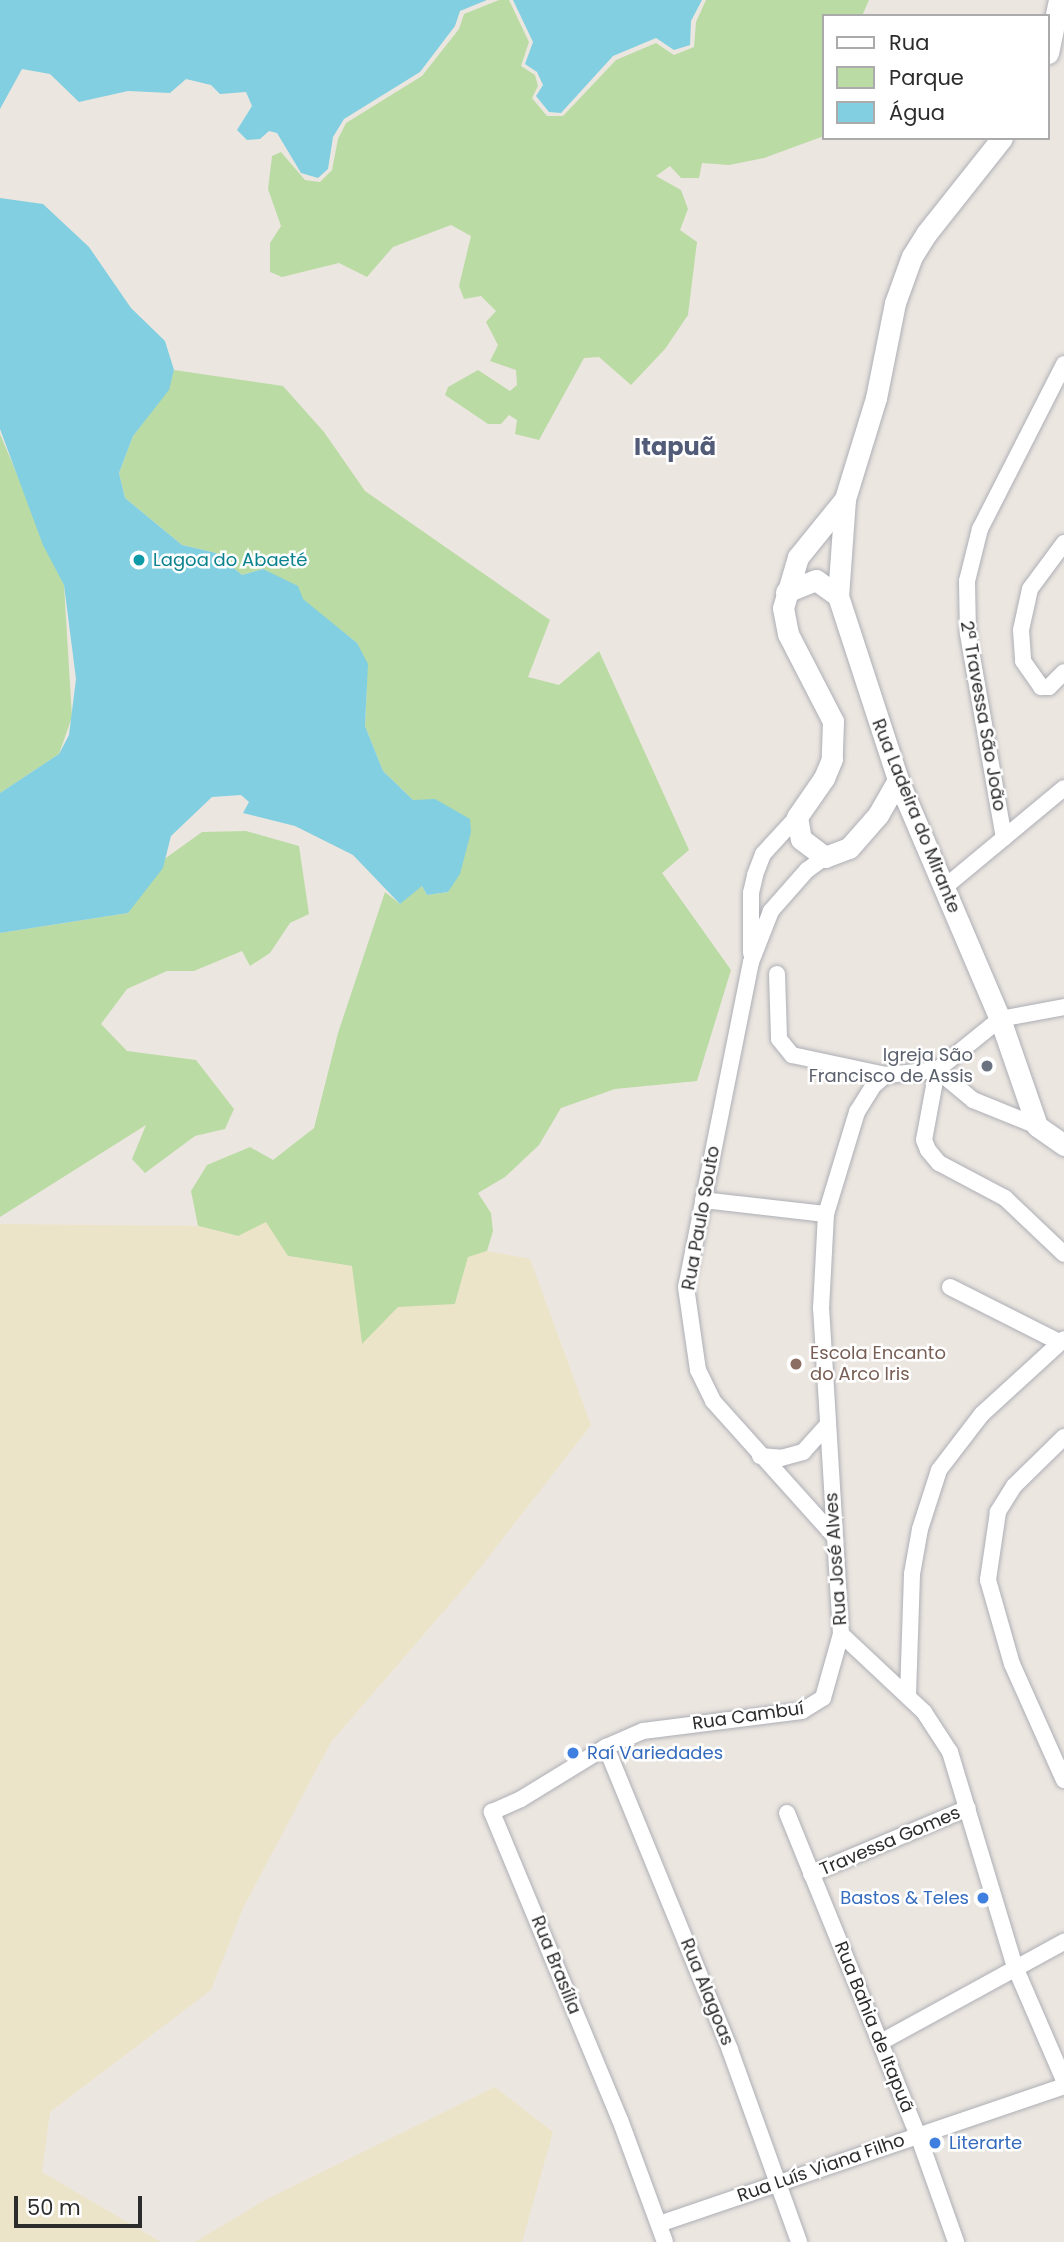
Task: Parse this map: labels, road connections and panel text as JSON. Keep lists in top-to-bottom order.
{
  "streets": {
    "street": [
      "2ª Travessa São João",
      "Rua Ladeira do Mirante",
      "Rua Paulo Souto",
      "Rua José Alves",
      "Rua Cambuí",
      "Travessa Gomes",
      "Rua Brasília",
      "Rua Alagoas",
      "Rua Bahia de Itapuã",
      "Rua Luís Viana Filho"
    ]
  },
  "crossings": [
    ["Rua Ladeira do Mirante", "Rua Paulo Souto"],
    ["Rua Paulo Souto", "Rua José Alves"],
    ["Rua José Alves", "Rua Cambuí"],
    ["Rua José Alves", "Travessa Gomes"],
    ["Rua Cambuí", "Rua Brasília"],
    ["Rua Cambuí", "Rua Alagoas"],
    ["Travessa Gomes", "Rua Bahia de Itapuã"],
    ["Rua Brasília", "Rua Alagoas"],
    ["Rua Brasília", "Rua Luís Viana Filho"],
    ["Rua Alagoas", "Rua Luís Viana Filho"],
    ["Rua Bahia de Itapuã", "Rua Luís Viana Filho"]
  ],
  "districts": ["Itapuã"],
  "places": [
    "Lagoa do Abaeté",
    "Igreja São Francisco de Assis",
    "Escola Encanto do Arco Iris",
    "Raí Variedades",
    "Bastos & Teles",
    "Literarte"
  ],
  "legend": ["Rua", "Parque", "Água"],
  "scale_bar": "50 m"
}
